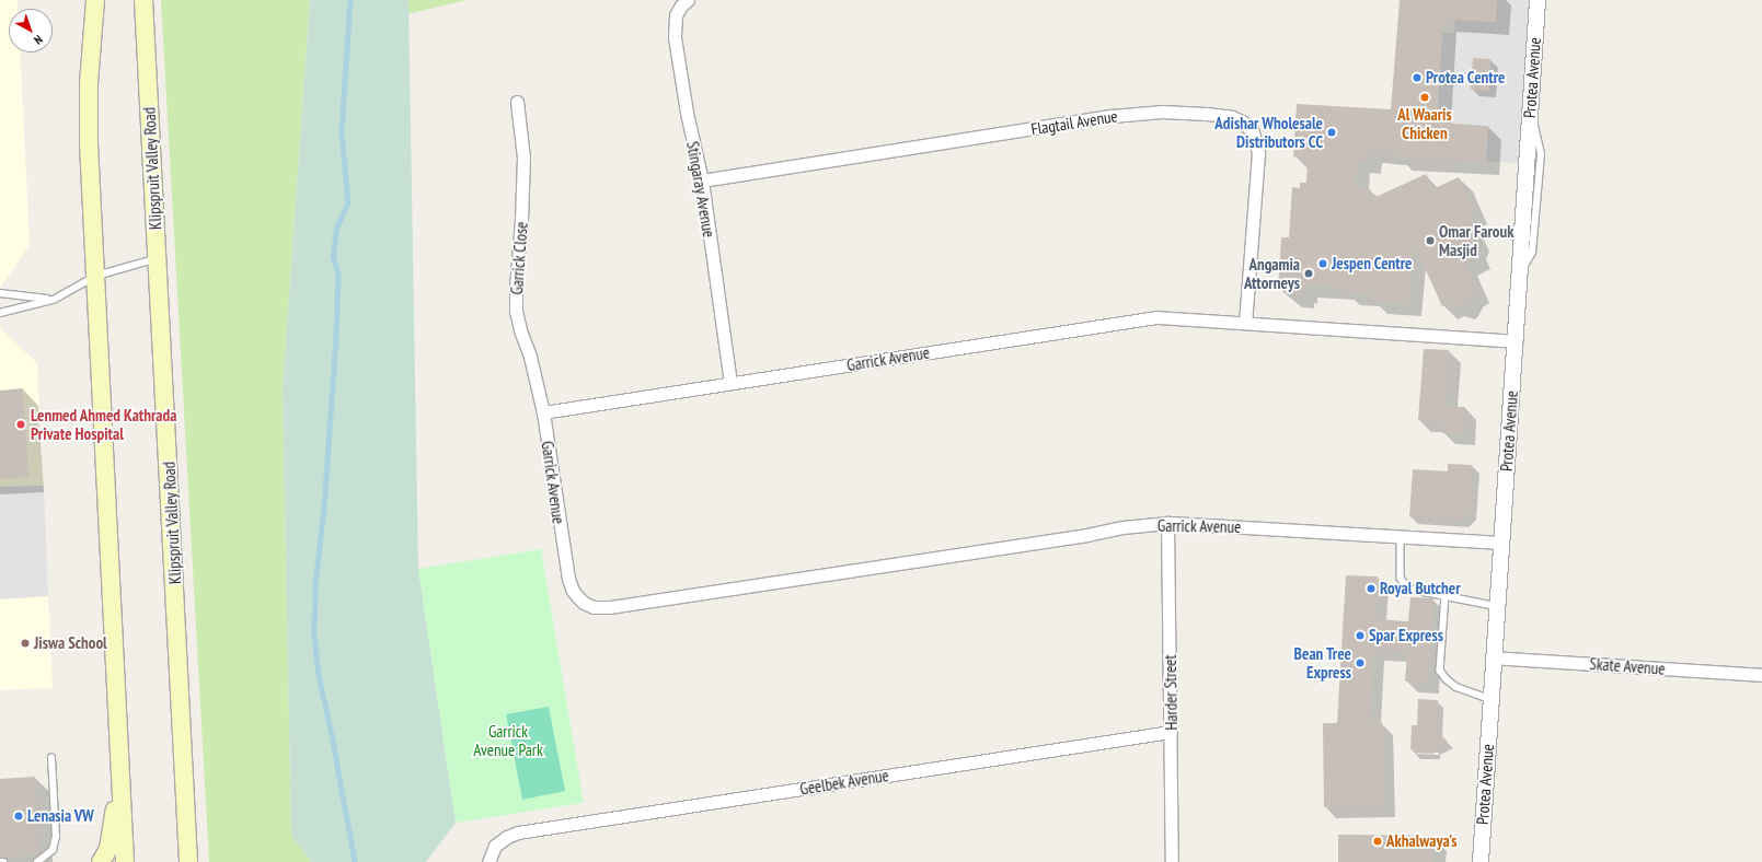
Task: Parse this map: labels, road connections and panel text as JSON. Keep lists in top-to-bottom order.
{
  "streets": {
    "main road": ["Klipspruit Valley Road"],
    "street": [
      "Protea Avenue",
      "Flagtail Avenue",
      "Stingaray Avenue",
      "Garrick Close",
      "Garrick Avenue",
      "Skate Avenue",
      "Harder Street",
      "Geelbek Avenue"
    ]
  },
  "crossings": [
    ["Protea Avenue", "Garrick Avenue"],
    ["Protea Avenue", "Skate Avenue"],
    ["Flagtail Avenue", "Stingaray Avenue"],
    ["Flagtail Avenue", "Garrick Avenue"],
    ["Stingaray Avenue", "Garrick Avenue"],
    ["Garrick Close", "Garrick Avenue"],
    ["Garrick Avenue", "Harder Street"],
    ["Harder Street", "Geelbek Avenue"]
  ],
  "parks": ["Garrick Avenue Park"],
  "places": [
    "Protea Centre",
    "Al Waaris Chicken",
    "Adishar Wholesale Distributors CC",
    "Omar Farouk Masjid",
    "Jespen Centre",
    "Angamia Attorneys",
    "Lenmed Ahmed Kathrada Private Hospital",
    "Royal Butcher",
    "Spar Express",
    "Jiswa School",
    "Bean Tree Express",
    "Lenasia VW",
    "Akhalwaya's"
  ],
  "north": "bottom right"
}
